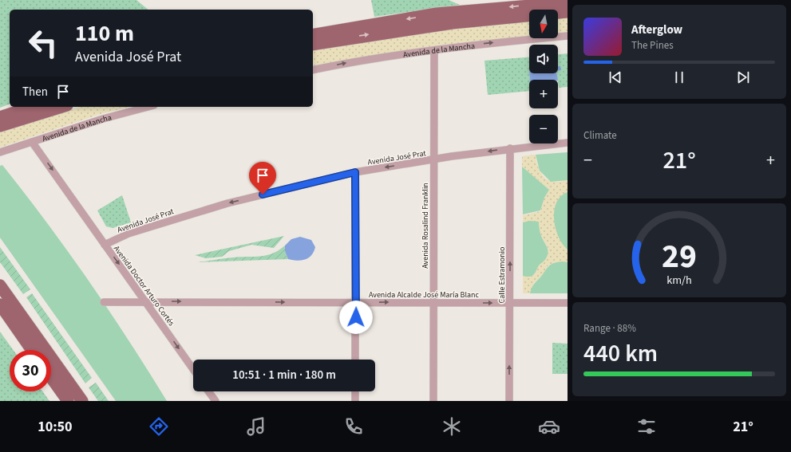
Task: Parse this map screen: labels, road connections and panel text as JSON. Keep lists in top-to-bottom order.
{
  "streets": {
    "street": [
      "Avenida de la Mancha",
      "Avenida José Prat",
      "Avenida Rosalind Franklin",
      "Calle Estramonio",
      "Avenida Doctor Arturo Cortés",
      "Avenida Alcalde José María Blanc"
    ]
  },
  "crossings": [
    ["Avenida de la Mancha", "Avenida Rosalind Franklin"],
    ["Avenida de la Mancha", "Avenida Doctor Arturo Cortés"],
    ["Avenida José Prat", "Avenida Rosalind Franklin"],
    ["Avenida José Prat", "Calle Estramonio"],
    ["Avenida José Prat", "Avenida Doctor Arturo Cortés"],
    ["Avenida Rosalind Franklin", "Avenida Alcalde José María Blanc"],
    ["Calle Estramonio", "Avenida Alcalde José María Blanc"],
    ["Avenida Doctor Arturo Cortés", "Avenida Alcalde José María Blanc"]
  ],
  "one_way": [
    "Avenida de la Mancha",
    "Avenida José Prat",
    "Calle Estramonio",
    "Avenida Doctor Arturo Cortés",
    "Avenida Alcalde José María Blanc"
  ],
  "north": "bottom",
  "page": {
    "map_buttons": ["+", "−"],
    "turn": ["110 m", "Avenida José Prat"],
    "song": ["Afterglow", "The Pines"],
    "then": "Then",
    "tile": [
      "Climate",
      ["Range · 88%", "440 km"]
    ],
    "heat": ["−", "21°", "+"],
    "limit": "30",
    "trip": "10:51 · 1 min · 180 m",
    "tabs": ["10:50", "21°"],
    "gauge": ["29", "km/h"]
  }
}
